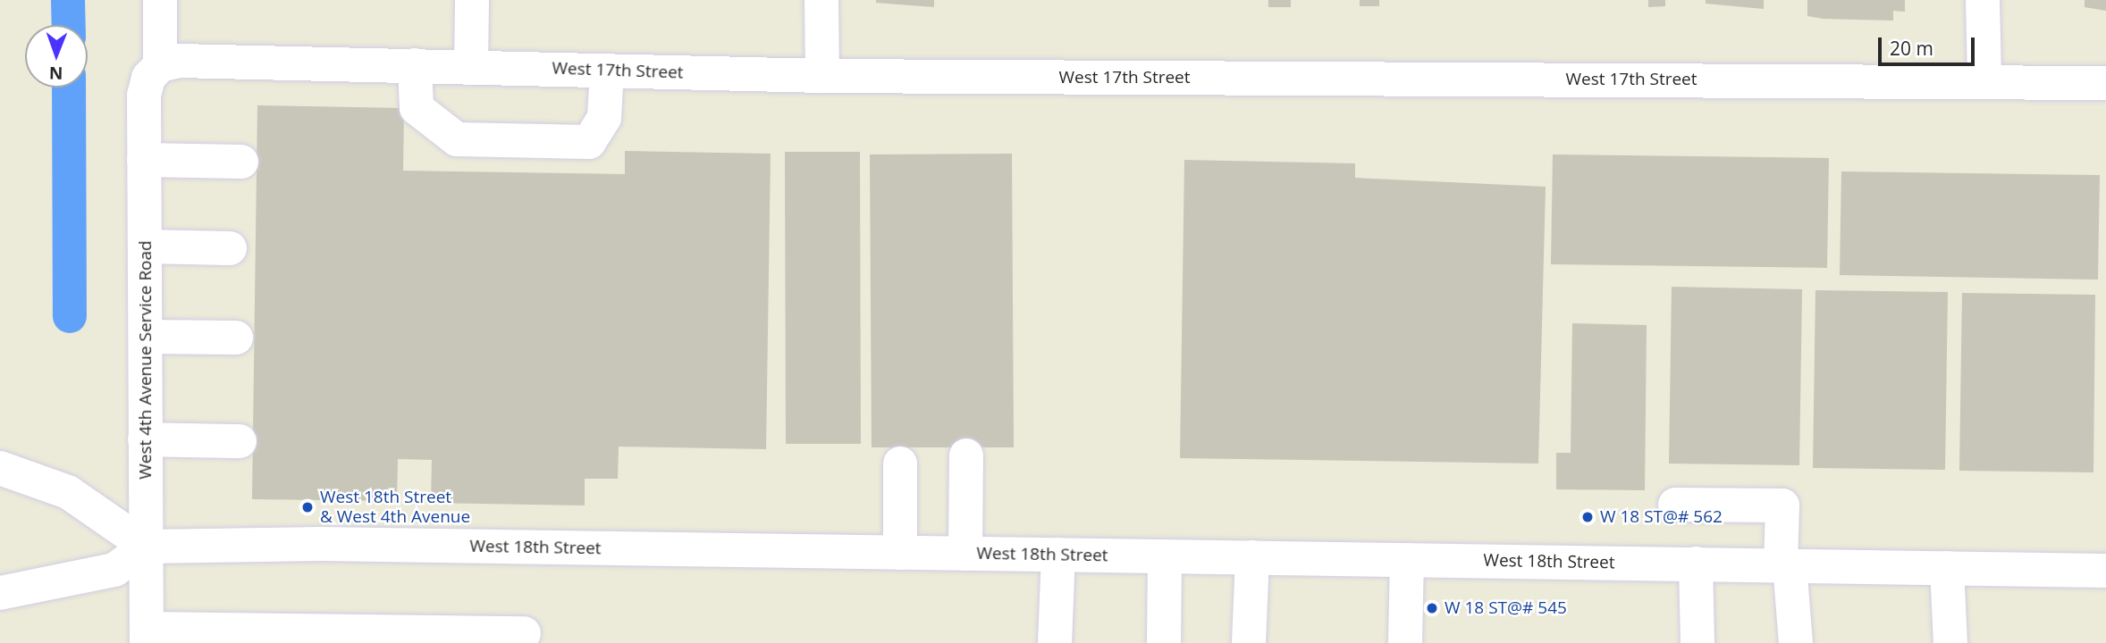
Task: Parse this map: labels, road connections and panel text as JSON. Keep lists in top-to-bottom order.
{
  "streets": {
    "street": ["West 17th Street", "West 4th Avenue Service Road", "West 18th Street"]
  },
  "crossings": [
    ["West 17th Street", "West 4th Avenue Service Road"],
    ["West 4th Avenue Service Road", "West 18th Street"]
  ],
  "places": ["West 18th Street & West 4th Avenue", "W 18 ST@# 562", "W 18 ST@# 545"],
  "scale_bar": "20 m",
  "north": "bottom"
}
